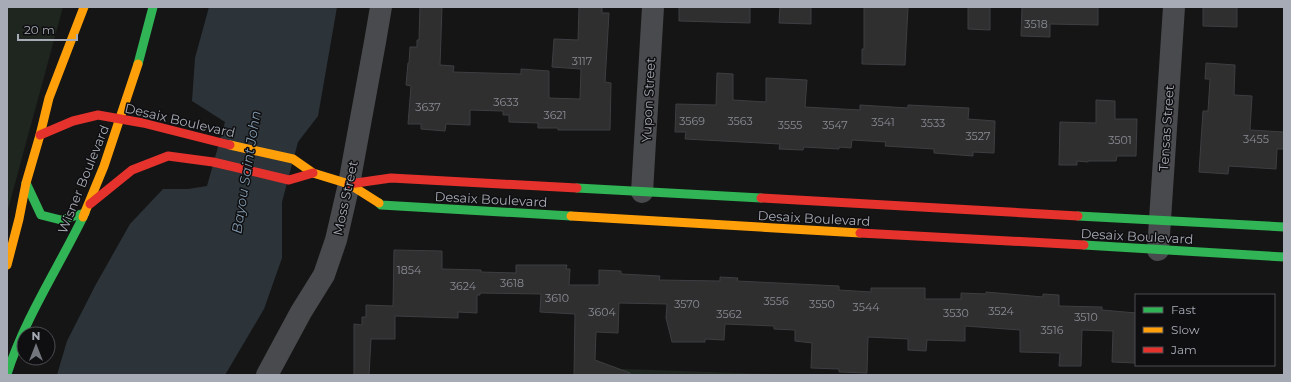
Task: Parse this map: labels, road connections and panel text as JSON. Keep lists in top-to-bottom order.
{
  "streets": {
    "street": [
      "Yupon Street",
      "Desaix Boulevard",
      "Tensas Street",
      "Wisner Boulevard",
      "Moss Street"
    ]
  },
  "crossings": [
    ["Yupon Street", "Desaix Boulevard"],
    ["Desaix Boulevard", "Tensas Street"],
    ["Desaix Boulevard", "Wisner Boulevard"],
    ["Desaix Boulevard", "Moss Street"]
  ],
  "water": ["Bayou Saint John"],
  "house_numbers": [
    "3518",
    "3117",
    "3633",
    "3637",
    "3621",
    "3569",
    "3563",
    "3541",
    "3533",
    "3555",
    "3547",
    "3527",
    "3455",
    "3501",
    "1854",
    "3618",
    "3624",
    "3610",
    "3556",
    "3570",
    "3550",
    "3544",
    "3524",
    "3604",
    "3530",
    "3562",
    "3510",
    "3516"
  ],
  "legend": ["Fast", "Slow", "Jam"],
  "scale_bar": "20 m",
  "north": "top"
}
